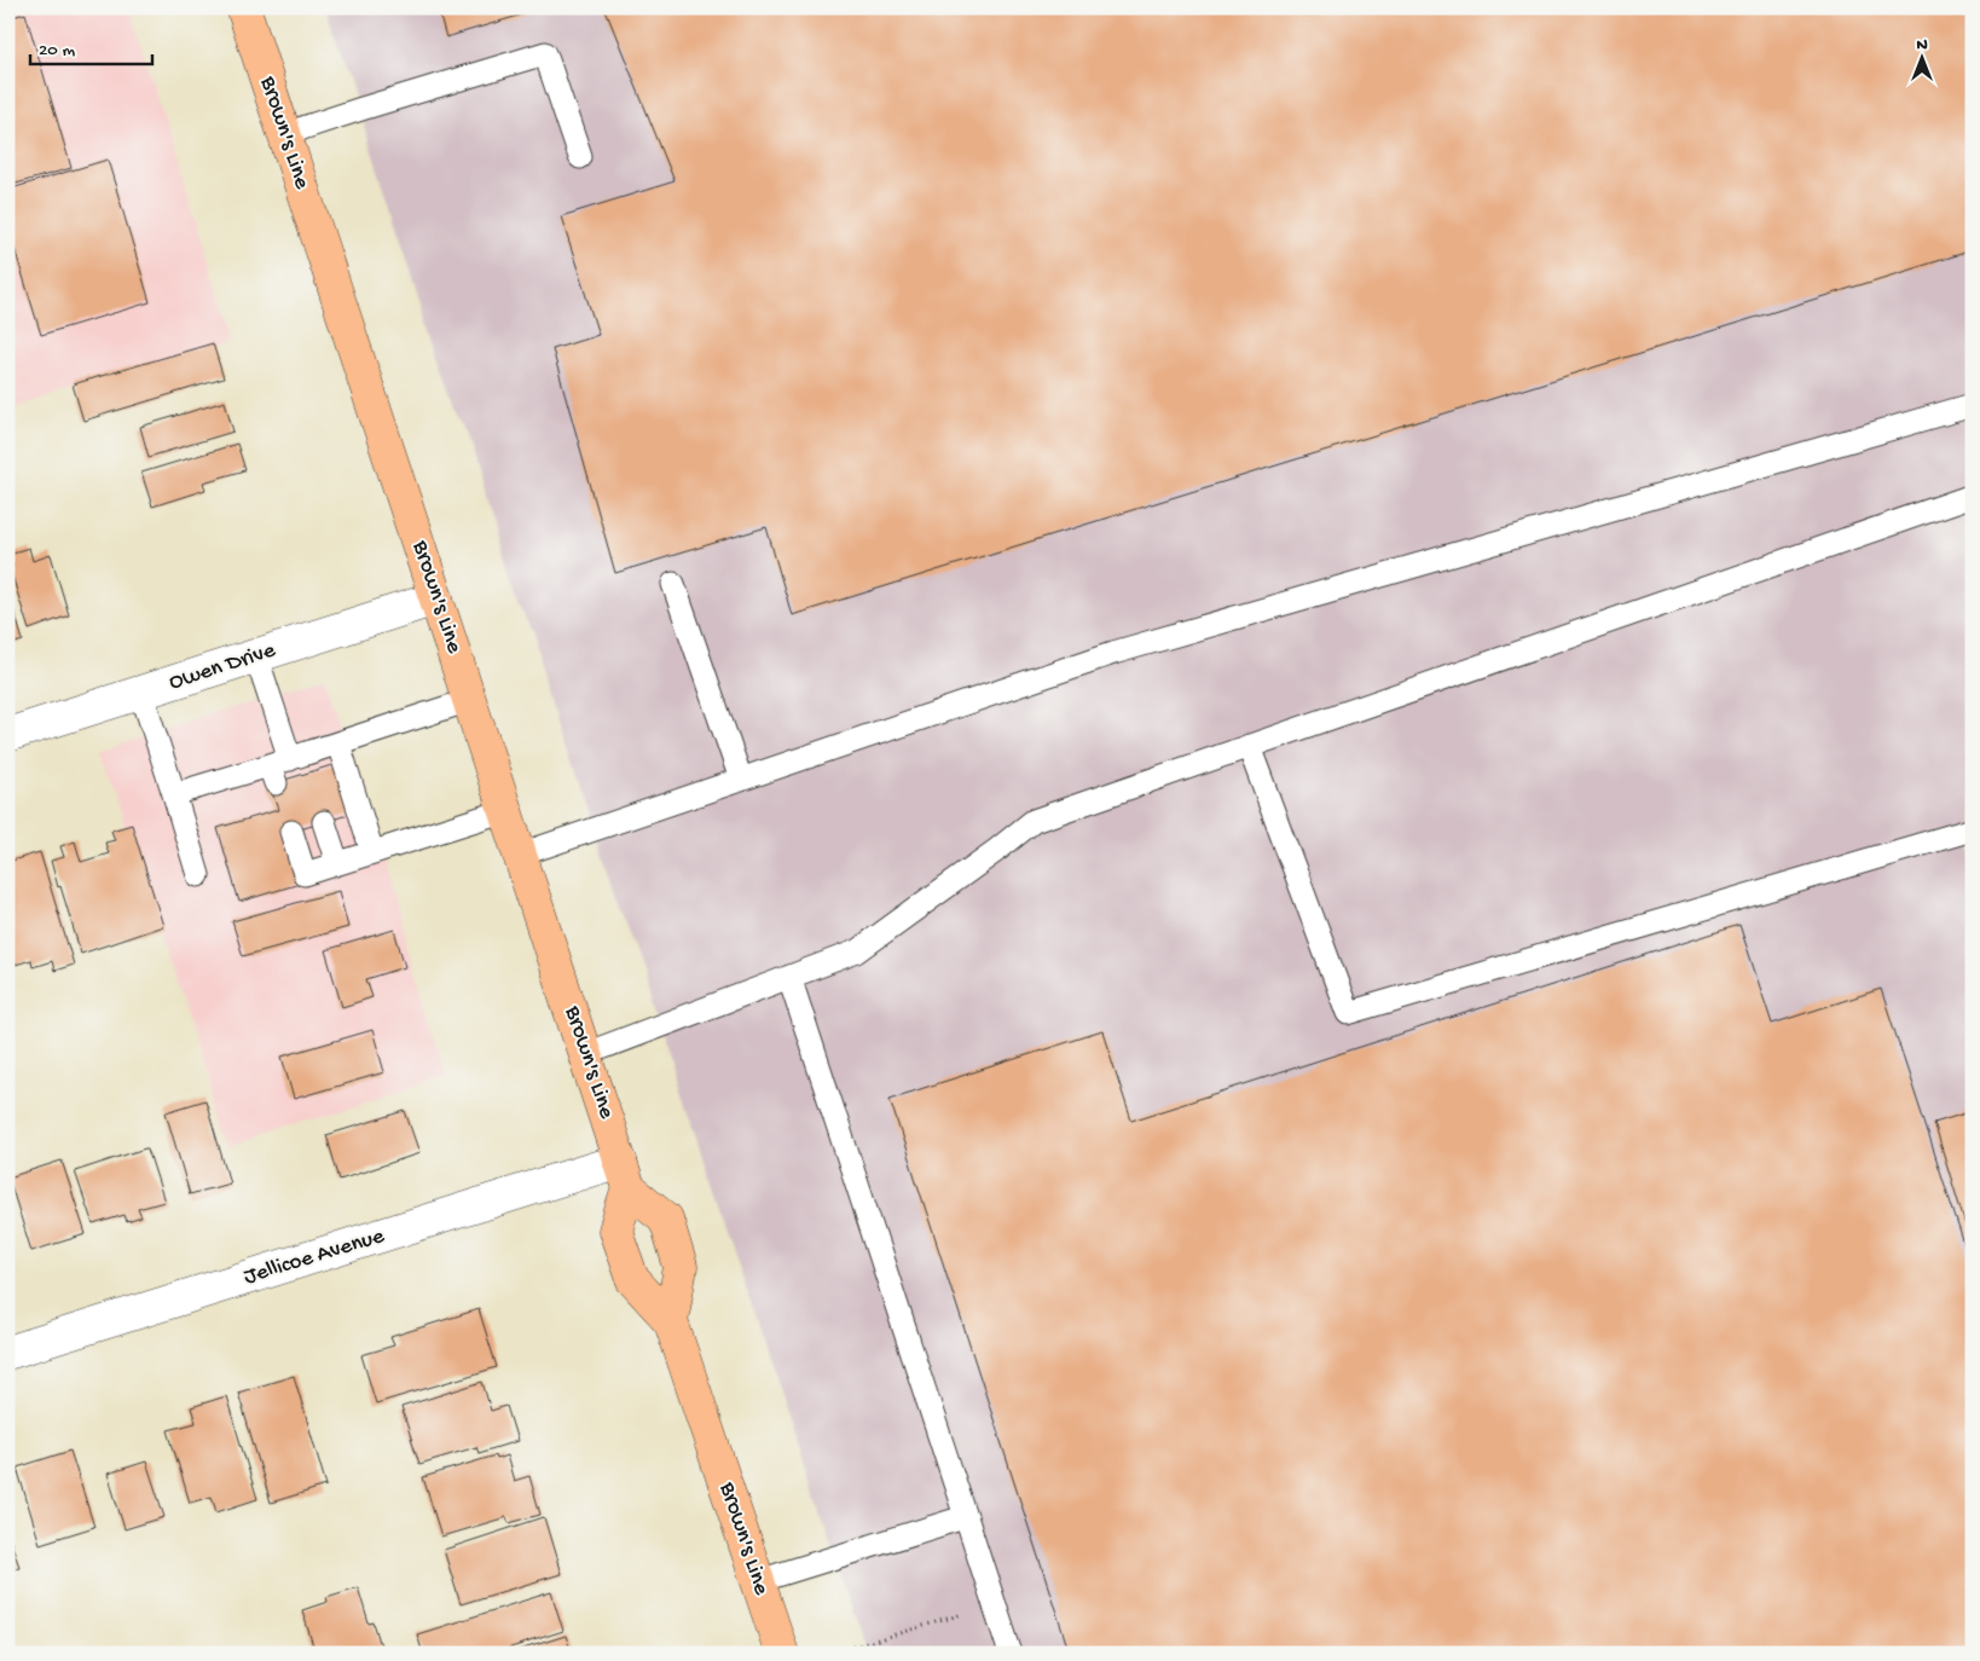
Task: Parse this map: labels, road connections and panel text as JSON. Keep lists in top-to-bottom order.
{
  "streets": {
    "main road": ["Brown's Line"],
    "street": ["Owen Drive", "Jellicoe Avenue"]
  },
  "crossings": [
    ["Brown's Line", "Owen Drive"],
    ["Brown's Line", "Jellicoe Avenue"]
  ],
  "scale_bar": "20 m",
  "north": "top"
}
